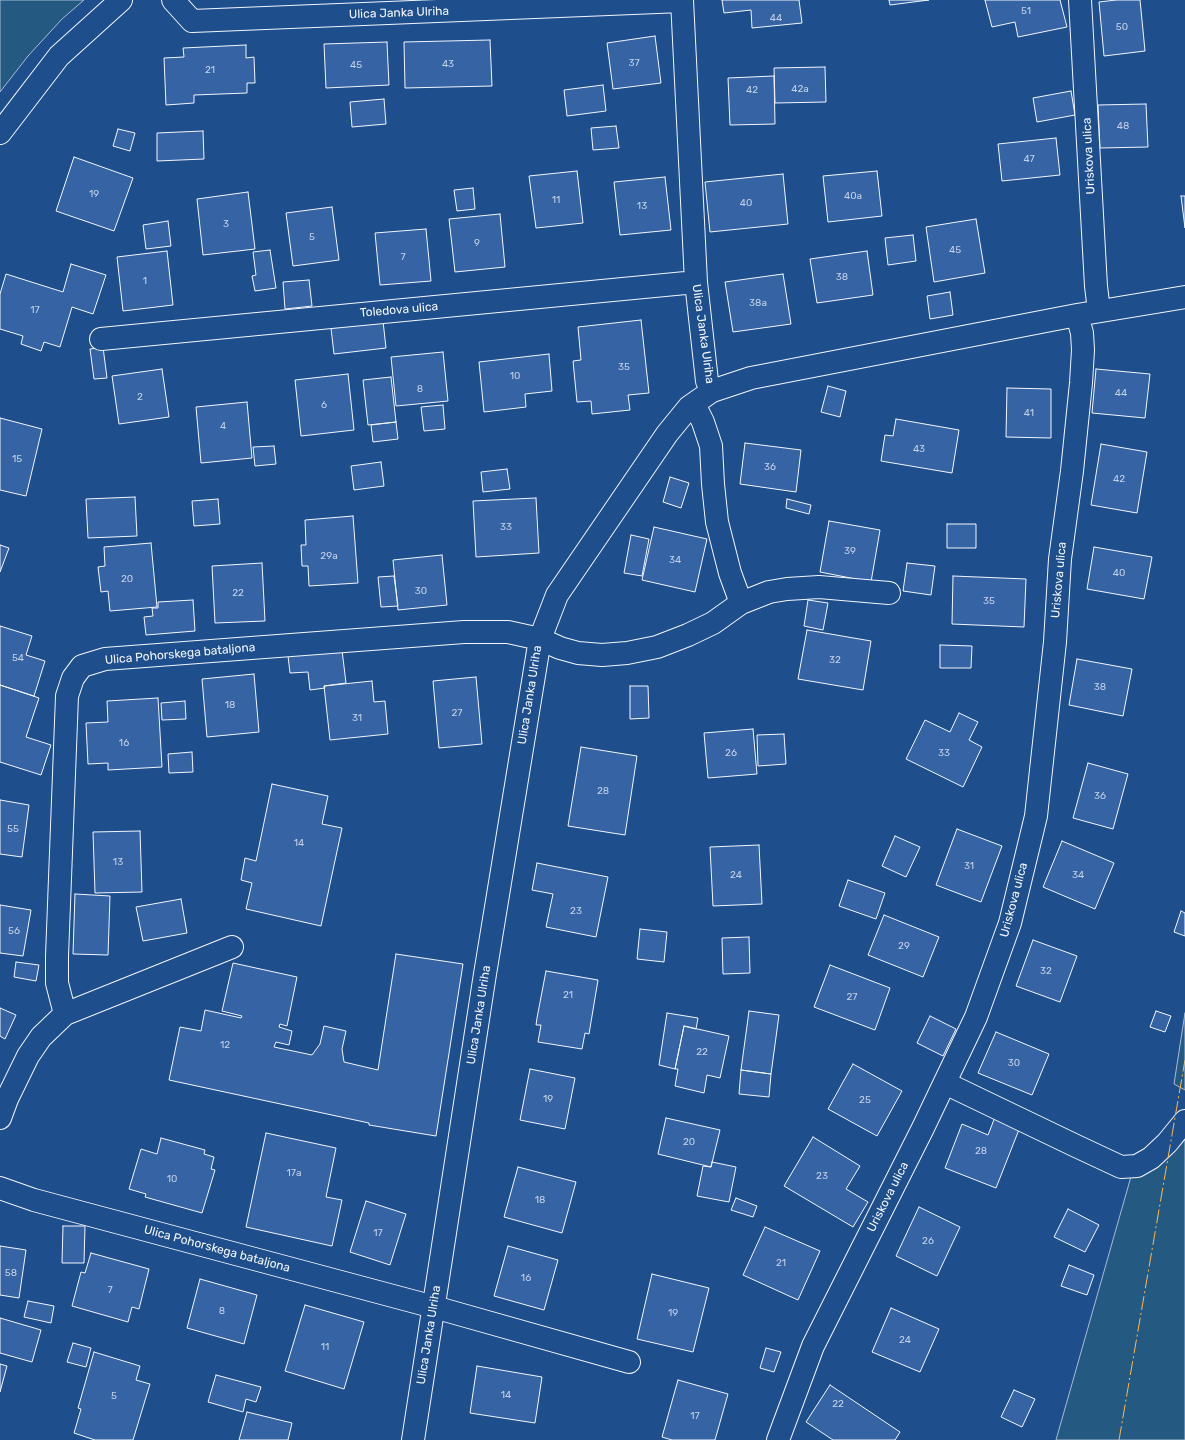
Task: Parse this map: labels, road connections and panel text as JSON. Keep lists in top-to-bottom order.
{
  "streets": {
    "street": [
      "Ulica Janka Ulriha",
      "Uriskova ulica",
      "Toledova ulica",
      "Ulica Pohorskega bataljona"
    ]
  },
  "crossings": [
    ["Ulica Janka Ulriha", "Toledova ulica"],
    ["Ulica Janka Ulriha", "Ulica Pohorskega bataljona"]
  ],
  "house_numbers": [
    "51",
    "44",
    "50",
    "37",
    "43",
    "45",
    "21",
    "42a",
    "42",
    "48",
    "47",
    "19",
    "40a",
    "11",
    "40",
    "13",
    "3",
    "5",
    "9",
    "45",
    "7",
    "38",
    "1",
    "38a",
    "17",
    "35",
    "10",
    "8",
    "44",
    "2",
    "6",
    "41",
    "4",
    "43",
    "15",
    "36",
    "42",
    "33",
    "39",
    "29a",
    "34",
    "40",
    "20",
    "30",
    "22",
    "35",
    "54",
    "32",
    "38",
    "18",
    "27",
    "31",
    "16",
    "26",
    "33",
    "28",
    "36",
    "55",
    "14",
    "13",
    "31",
    "24",
    "34",
    "23",
    "56",
    "29",
    "32",
    "21",
    "27",
    "12",
    "22",
    "30",
    "19",
    "25",
    "20",
    "28",
    "17a",
    "23",
    "10",
    "18",
    "17",
    "26",
    "21",
    "58",
    "16",
    "7",
    "8",
    "19",
    "24",
    "11",
    "14",
    "5",
    "22",
    "17"
  ]
}
